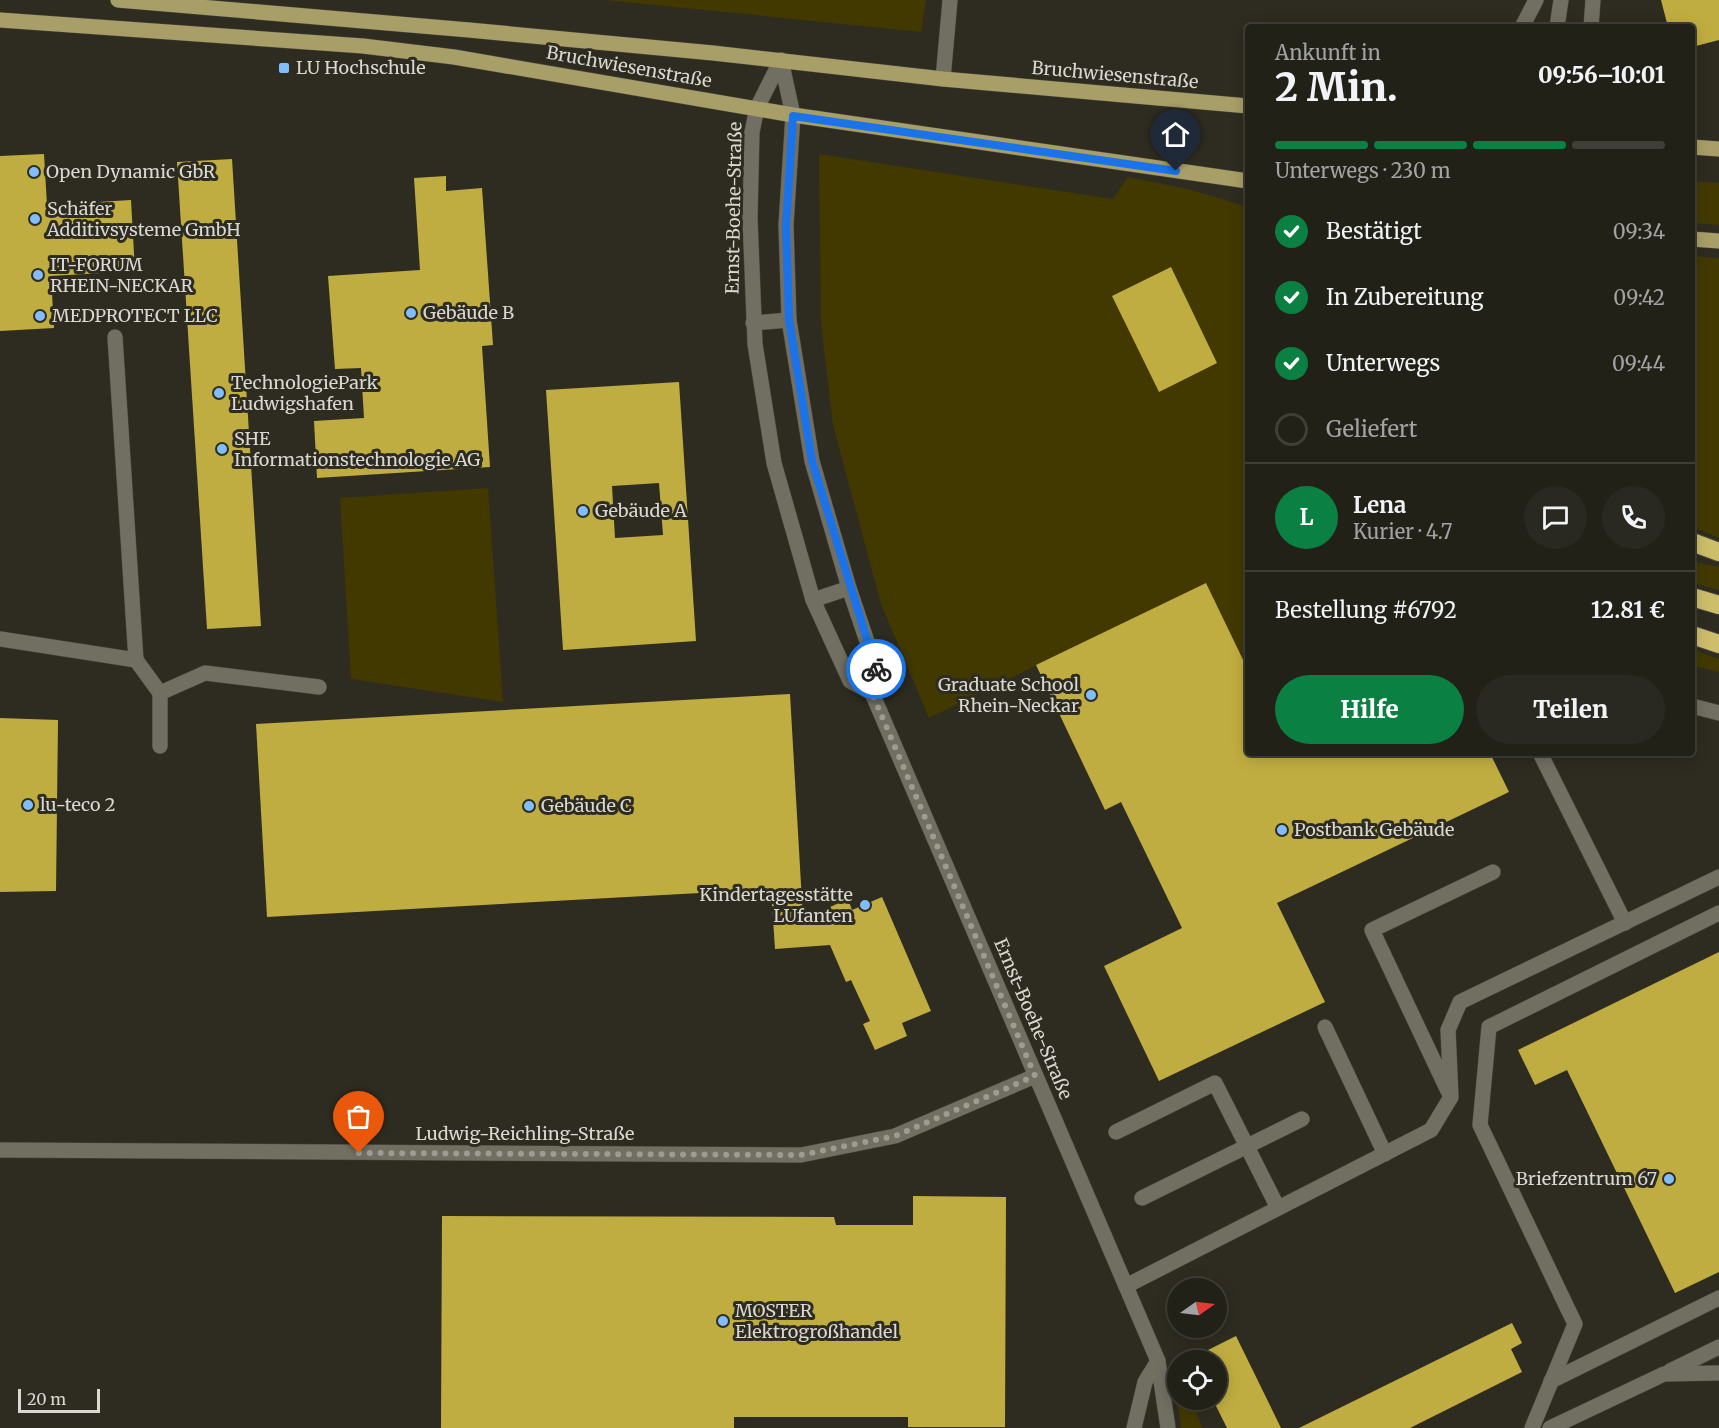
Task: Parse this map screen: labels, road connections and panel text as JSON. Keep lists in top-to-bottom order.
{
  "streets": {
    "main road": ["Bruchwiesenstraße"],
    "street": ["Ernst-Boehe-Straße", "Ludwig-Reichling-Straße"]
  },
  "crossings": [
    ["Bruchwiesenstraße", "Ernst-Boehe-Straße"],
    ["Ernst-Boehe-Straße", "Ludwig-Reichling-Straße"]
  ],
  "places": {
    "transit": ["LU Hochschule"],
    "other": [
      "Open Dynamic GbR",
      "Schäfer Additivsysteme GmbH",
      "IT-FORUM RHEIN-NECKAR",
      "Gebäude B",
      "MEDPROTECT LLC",
      "TechnologiePark Ludwigshafen",
      "SHE Informationstechnologie AG",
      "Gebäude A",
      "Graduate School Rhein-Neckar",
      "lu-teco 2",
      "Gebäude C",
      "Postbank Gebäude",
      "Kindertagesstätte LUfanten",
      "Briefzentrum 67",
      "MOSTER Elektrogroßhandel"
    ]
  },
  "scale_bar": "20 m",
  "north": "right",
  "page": {
    "heading": ["2 Min.", "Ankunft in", "09:56–10:01"],
    "panel": [
      "Lena",
      "Kurier · 4.7",
      "Bestellung #6792",
      "12.81 €"
    ],
    "bar": "Unterwegs · 230 m",
    "list": [
      ["Bestätigt", "09:34"],
      ["In Zubereitung", "09:42"],
      ["Unterwegs", "09:44"],
      "Geliefert"
    ],
    "round": "L",
    "buttons": ["Hilfe", "Teilen"],
    "scale": "20 m"
  }
}
